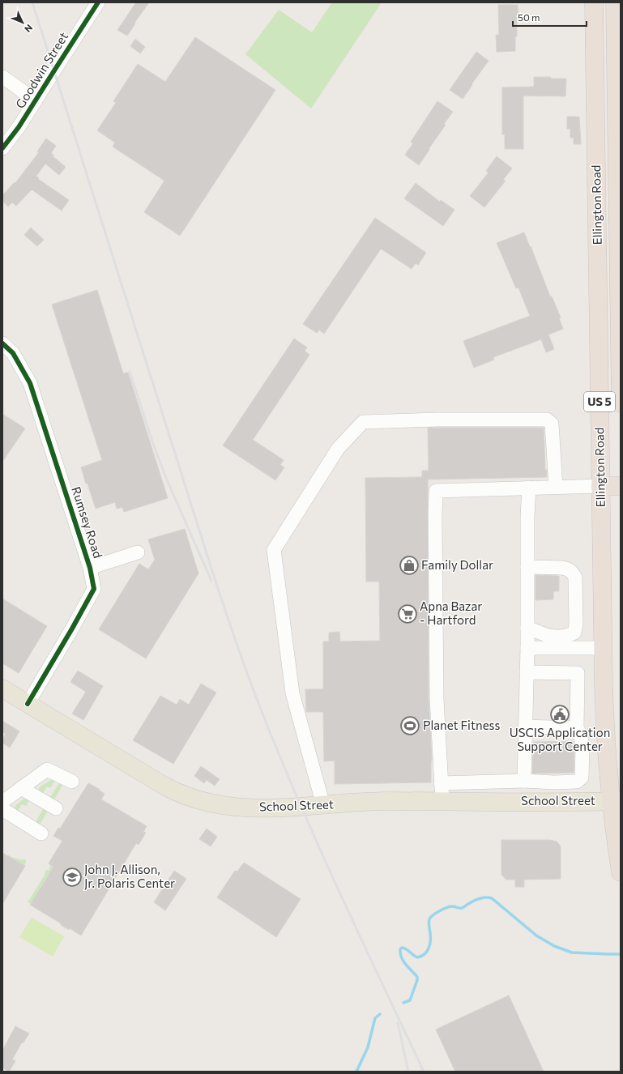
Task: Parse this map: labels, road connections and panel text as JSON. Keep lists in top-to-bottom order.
{
  "streets": {
    "highway": ["Ellington Road", "US 5"],
    "main road": ["School Street"],
    "street": ["Goodwin Street", "Rumsey Road"]
  },
  "crossings": [
    ["Ellington Road", "School Street"],
    ["Rumsey Road", "School Street"]
  ],
  "places": {
    "shop": ["Family Dollar"],
    "supermarket": ["Apna Bazar - Hartford"],
    "public building": ["USCIS Application Support Center"],
    "sports": ["Planet Fitness"],
    "school or university": ["John J. Allison, Jr. Polaris Center"]
  },
  "scale_bar": "50 m",
  "north": "bottom right"
}
